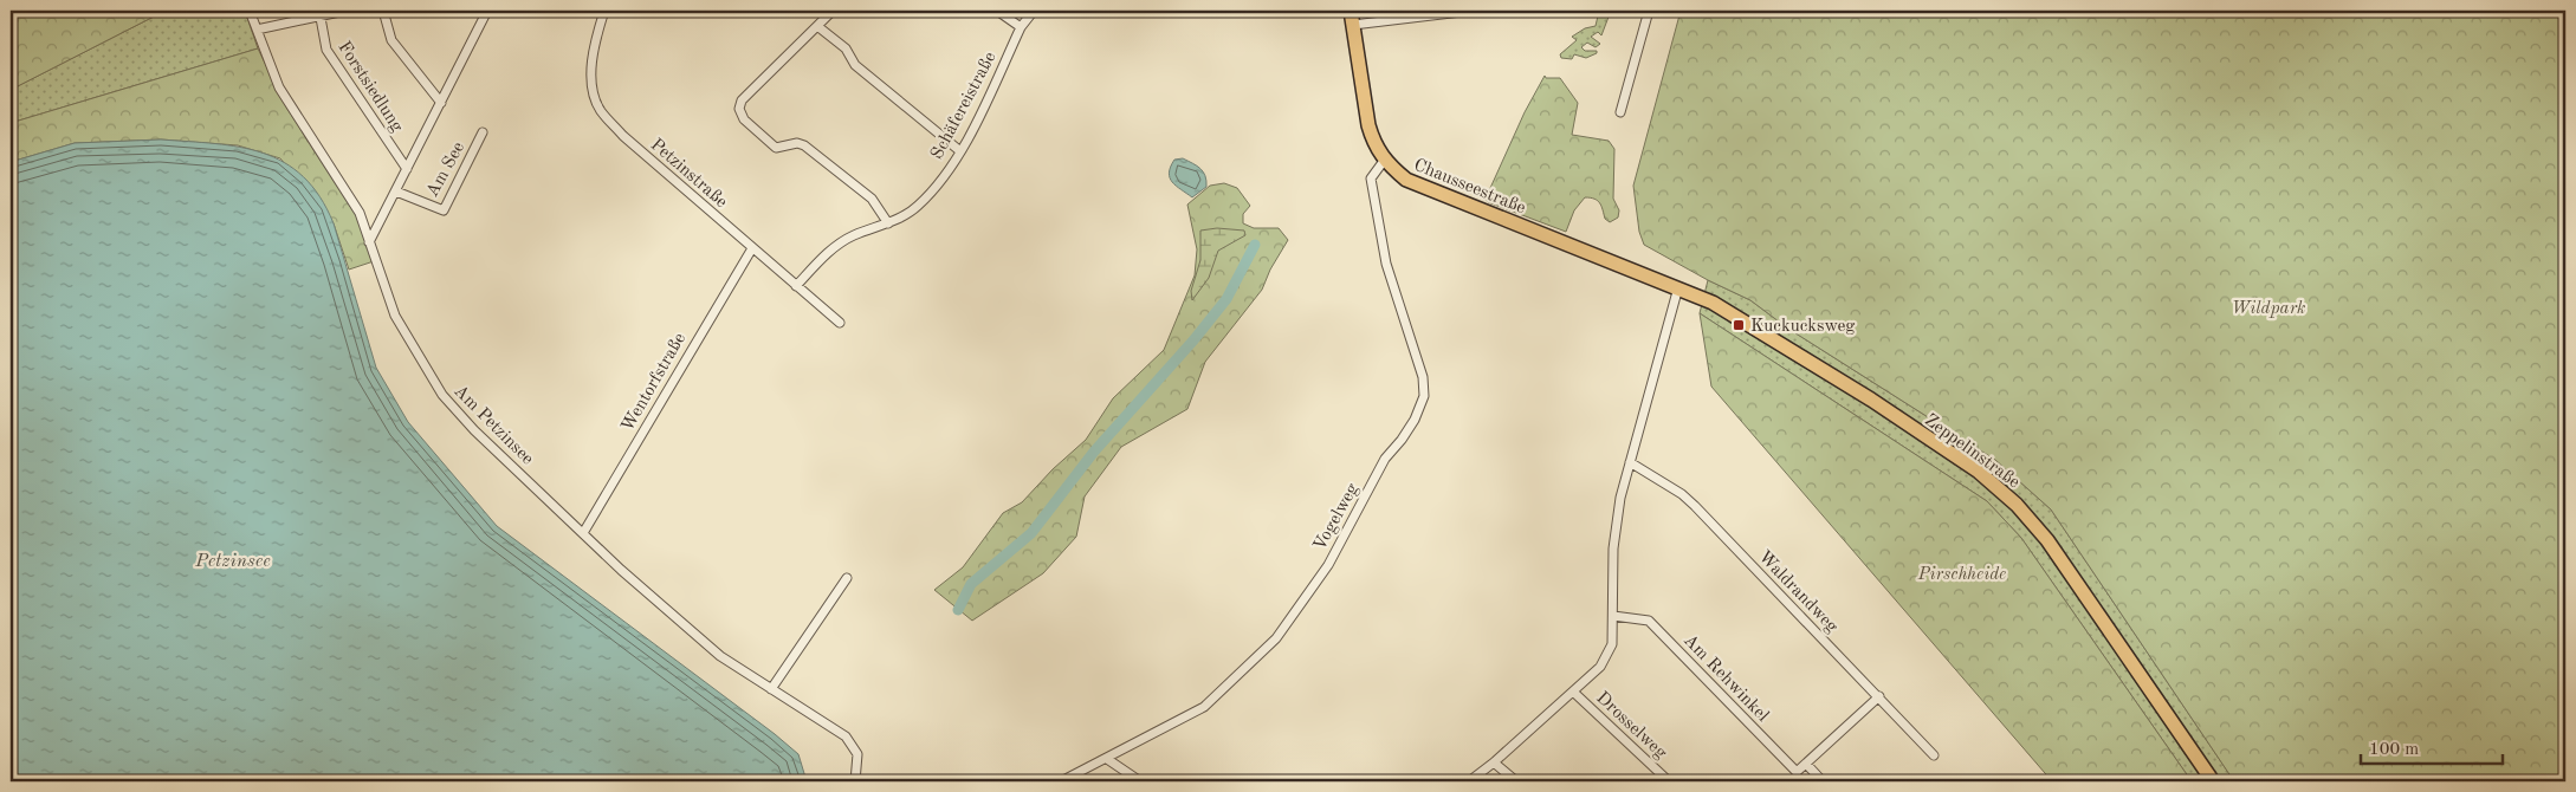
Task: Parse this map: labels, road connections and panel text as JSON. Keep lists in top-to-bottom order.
{
  "streets": {
    "main road": ["Chausseestraße", "Zeppelinstraße"],
    "street": [
      "Forstsiedlung",
      "Schäfereistraße",
      "Am See",
      "Petzinstraße",
      "Wentorfstraße",
      "Am Petzinsee",
      "Vogelweg",
      "Waldrandweg",
      "Am Rehwinkel",
      "Drosselweg"
    ]
  },
  "crossings": [
    ["Forstsiedlung", "Am See"],
    ["Forstsiedlung", "Am Petzinsee"],
    ["Schäfereistraße", "Petzinstraße"],
    ["Petzinstraße", "Wentorfstraße"],
    ["Chausseestraße", "Zeppelinstraße"],
    ["Chausseestraße", "Vogelweg"],
    ["Wentorfstraße", "Am Petzinsee"]
  ],
  "water": ["Petzinsee"],
  "parks": ["Wildpark", "Pirschheide"],
  "places": {
    "transit": ["Kuckucksweg"]
  },
  "scale_bar": "100 m"
}
